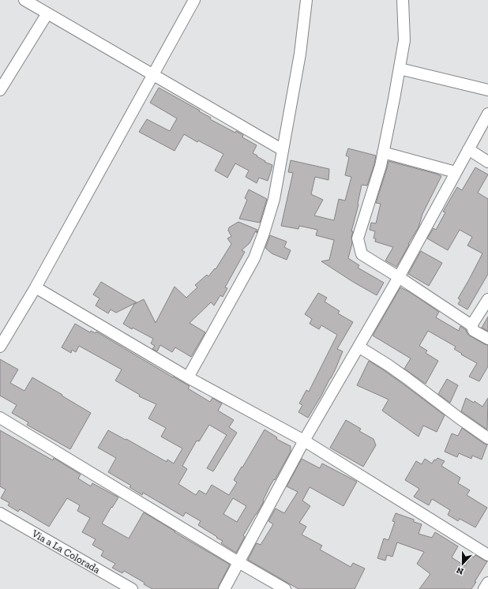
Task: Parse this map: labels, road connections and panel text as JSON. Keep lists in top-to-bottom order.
{
  "streets": {
    "street": ["Via a La Colorada"]
  },
  "north": "bottom"
}
